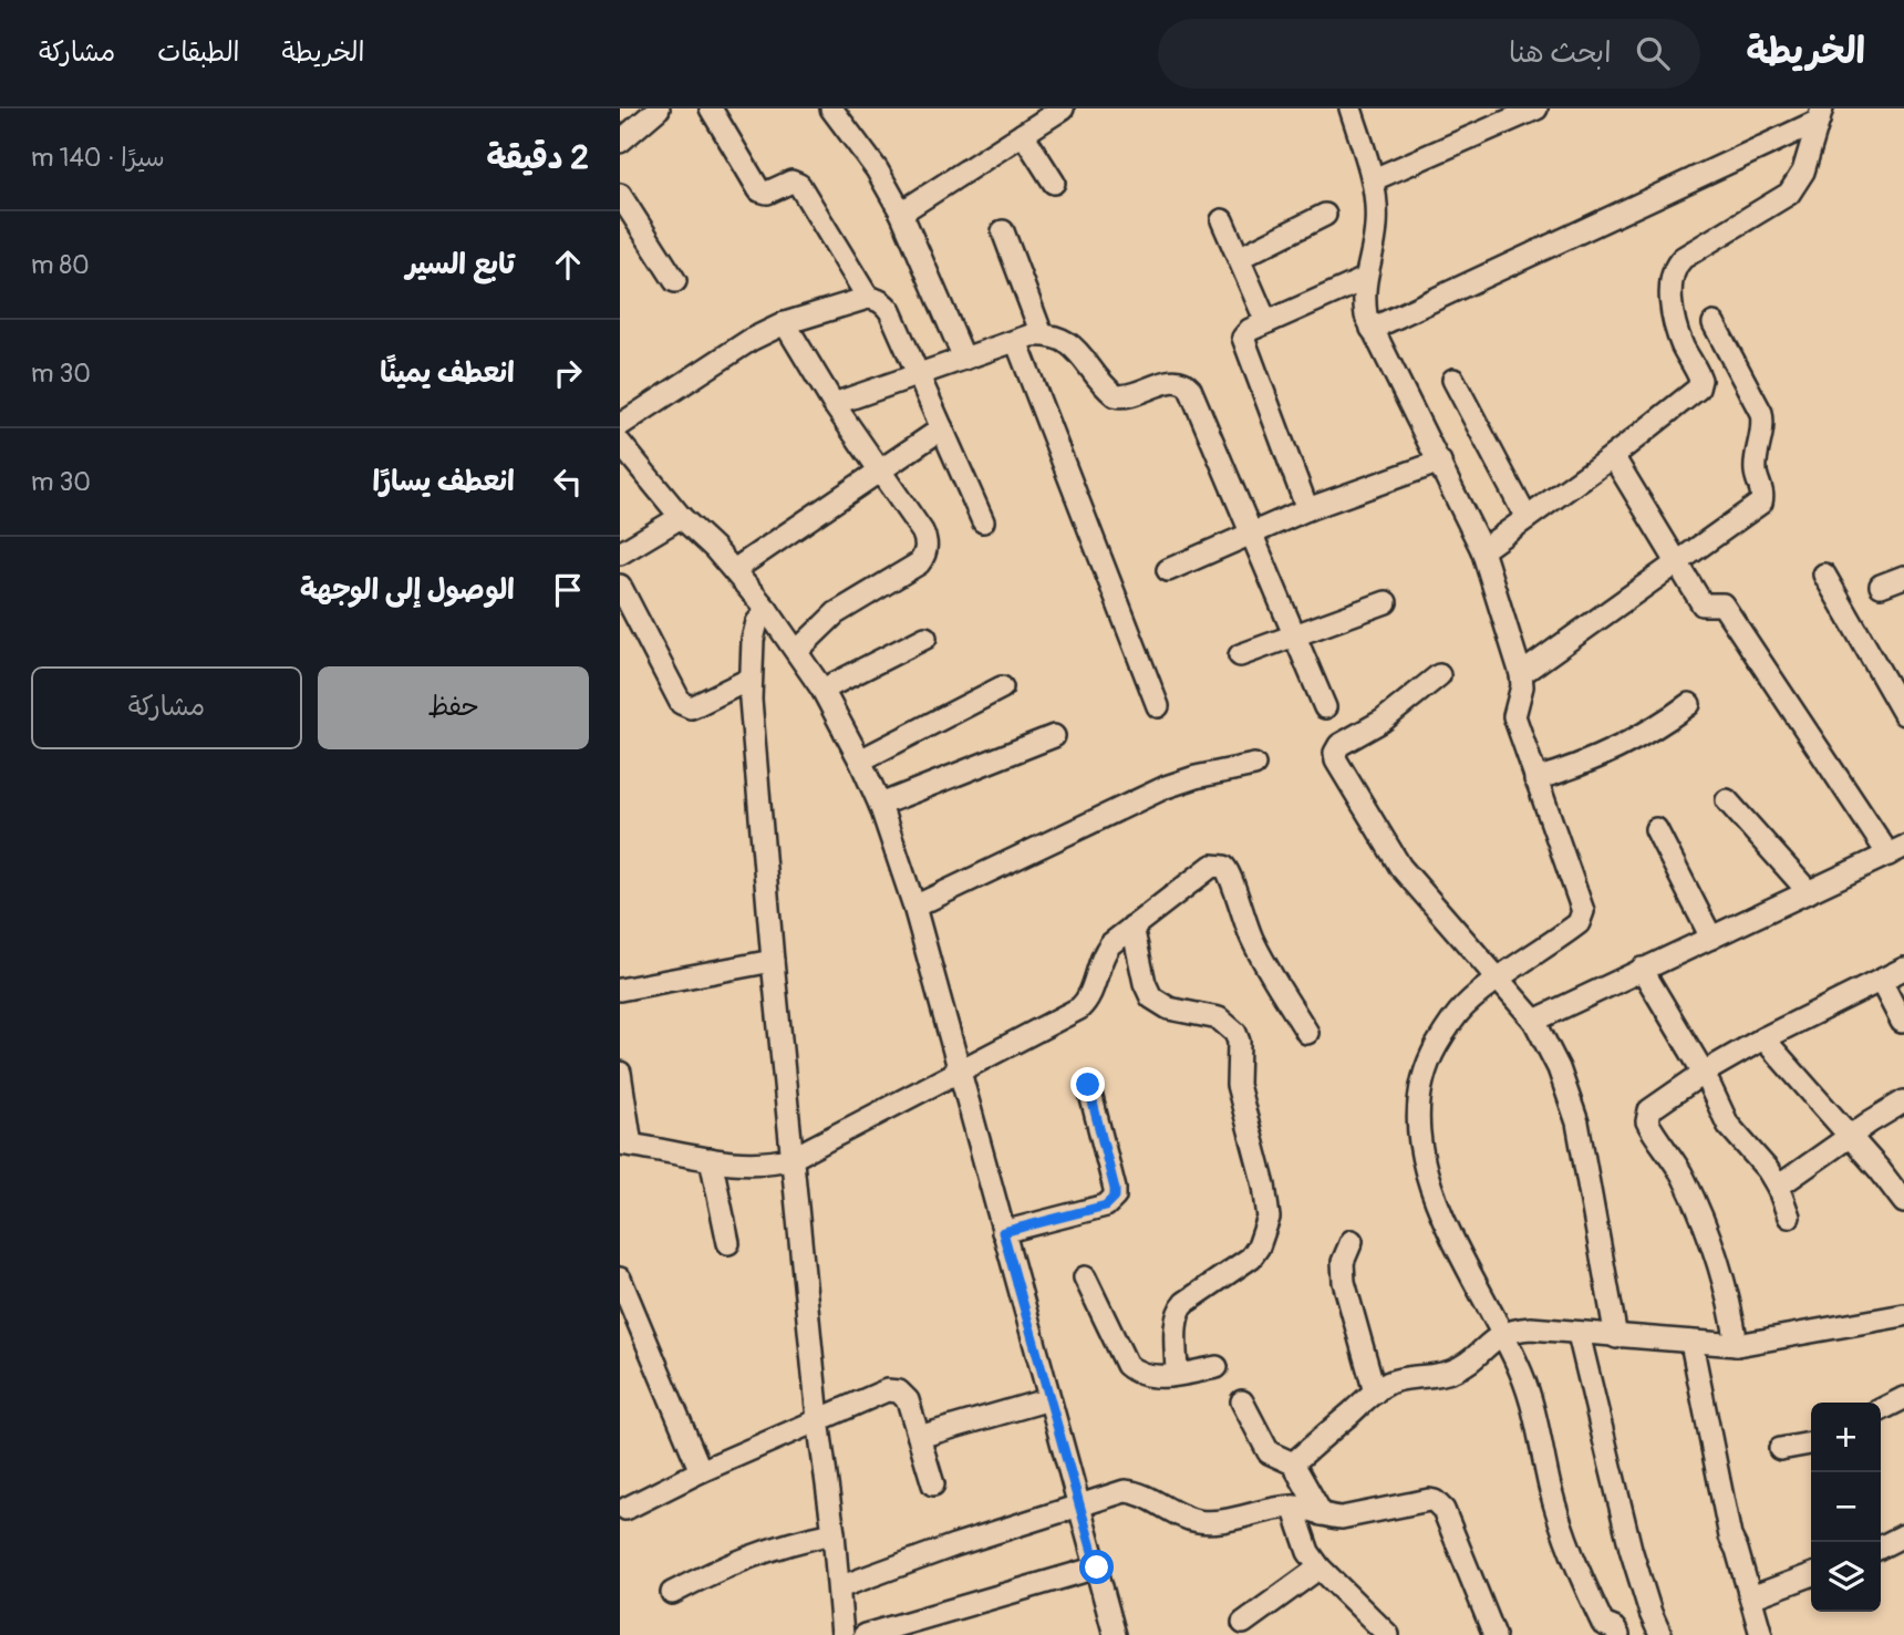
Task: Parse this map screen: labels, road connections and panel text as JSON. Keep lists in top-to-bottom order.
{
  "page": {
    "header": "الخريطة",
    "search": "ابحث هنا",
    "nav": ["الخريطة", "الطبقات", "مشاركة"],
    "heading": ["2 دقيقة", "سيرًا · 140 m"],
    "list": [
      ["تابع السير", "80 m"],
      ["انعطف يمينًا", "30 m"],
      ["انعطف يسارًا", "30 m"],
      "الوصول إلى الوجهة"
    ],
    "buttons": ["حفظ", "مشاركة"],
    "map_buttons": ["+", "−"]
  }
}
